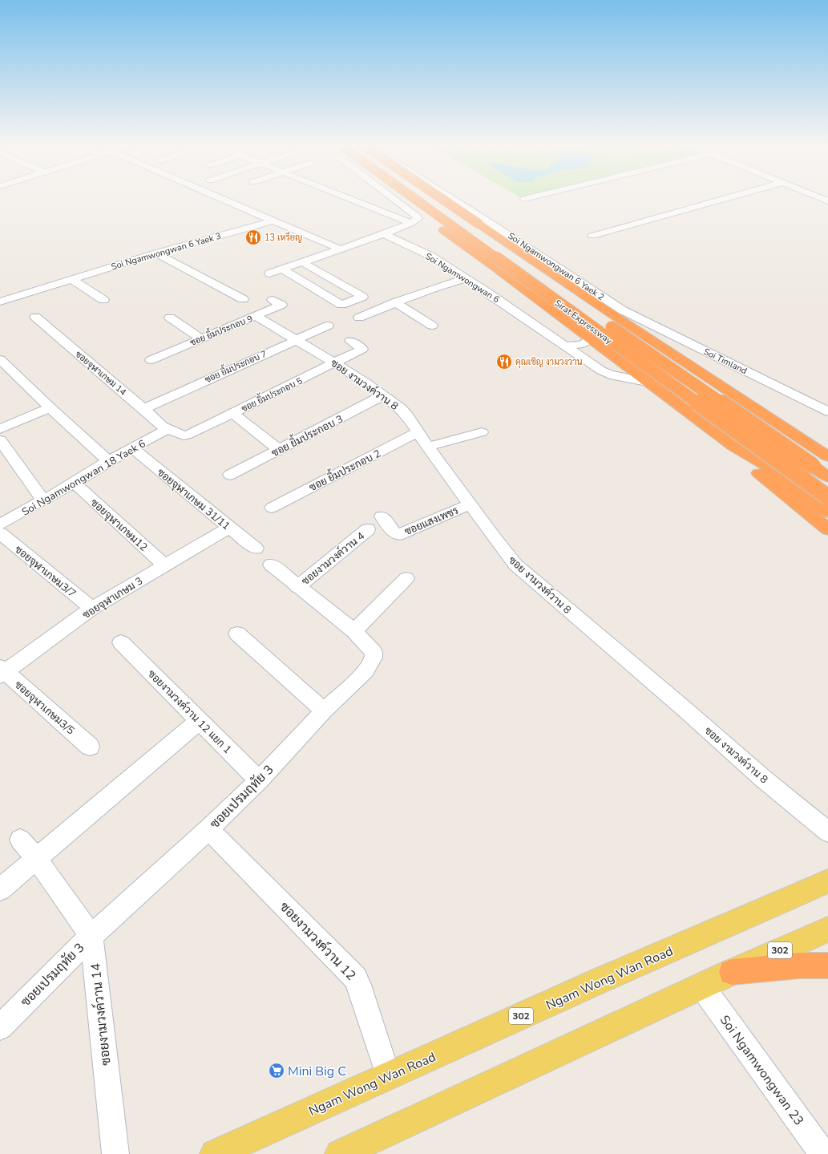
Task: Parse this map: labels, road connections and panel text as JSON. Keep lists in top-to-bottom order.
{
  "streets": {
    "highway": ["Sirat Expressway"],
    "main road": ["302", "Ngam Wong Wan Road"],
    "street": [
      "Soi Ngamwongwan 6 Yaek 3",
      "Soi Ngamwongwan 6 Yaek 2",
      "Soi Ngamwongwan 6",
      "ซอย ยิ้มประกอบ 9",
      "Soi Timland",
      "ซอย ยิ้มประกอบ 7",
      "ซอยจุฬาเกษม 14",
      "ซอย งามวงค์วาน 8",
      "ซอย ยิ้มประกอบ 5",
      "ซอย ยิ้มประกอบ 3",
      "ซอย ยิ้มประกอบ 2",
      "Soi Ngamwongwan 18 Yaek 6",
      "ซอยจุฬาเกษม 31/11",
      "ซอยแสงเพชร",
      "ซอยจุฬาเกษม12",
      "ซอยงามวงค์วาน 4",
      "ซอยจุฬาเกษม3/7",
      "ซอยจุฬาเกษม 3",
      "ซอยจุฬาเกษม3/5",
      "ซอยงามวงค์วาน 12 แยก 1",
      "ซอยเปรมฤทัย 3",
      "ซอยงามวงค์วาน 12",
      "ซอยงามวงค์วาน 14",
      "Soi Ngamwongwan 23"
    ]
  },
  "crossings": [
    ["Soi Ngamwongwan 6 Yaek 2", "Soi Timland"],
    ["ซอย ยิ้มประกอบ 9", "ซอย งามวงค์วาน 8"],
    ["ซอย ยิ้มประกอบ 7", "ซอยจุฬาเกษม 14"],
    ["ซอย ยิ้มประกอบ 7", "ซอย งามวงค์วาน 8"],
    ["ซอยจุฬาเกษม 14", "ซอย ยิ้มประกอบ 5"],
    ["ซอยจุฬาเกษม 14", "Soi Ngamwongwan 18 Yaek 6"],
    ["ซอย งามวงค์วาน 8", "ซอย ยิ้มประกอบ 5"],
    ["ซอย งามวงค์วาน 8", "ซอย ยิ้มประกอบ 3"],
    ["ซอย งามวงค์วาน 8", "ซอย ยิ้มประกอบ 2"],
    ["ซอย งามวงค์วาน 8", "ซอยแสงเพชร"],
    ["ซอย ยิ้มประกอบ 5", "Soi Ngamwongwan 18 Yaek 6"],
    ["Soi Ngamwongwan 18 Yaek 6", "ซอยจุฬาเกษม 31/11"],
    ["Soi Ngamwongwan 18 Yaek 6", "ซอยจุฬาเกษม12"],
    ["ซอยจุฬาเกษม 31/11", "ซอยจุฬาเกษม 3"],
    ["ซอยจุฬาเกษม12", "ซอยจุฬาเกษม 3"],
    ["ซอยงามวงค์วาน 4", "ซอยเปรมฤทัย 3"],
    ["ซอยจุฬาเกษม3/7", "ซอยจุฬาเกษม 3"],
    ["ซอยจุฬาเกษม 3", "ซอยจุฬาเกษม3/5"],
    ["ซอยงามวงค์วาน 12 แยก 1", "ซอยเปรมฤทัย 3"],
    ["ซอยเปรมฤทัย 3", "ซอยงามวงค์วาน 12"],
    ["ซอยเปรมฤทัย 3", "ซอยงามวงค์วาน 14"],
    ["ซอยงามวงค์วาน 12", "Ngam Wong Wan Road"],
    ["302", "Soi Ngamwongwan 23"]
  ],
  "places": {
    "restaurant": ["13 เหรียญ", "คุณเชิญ งามวงวาน"],
    "supermarket": ["Mini Big C"]
  }
}
